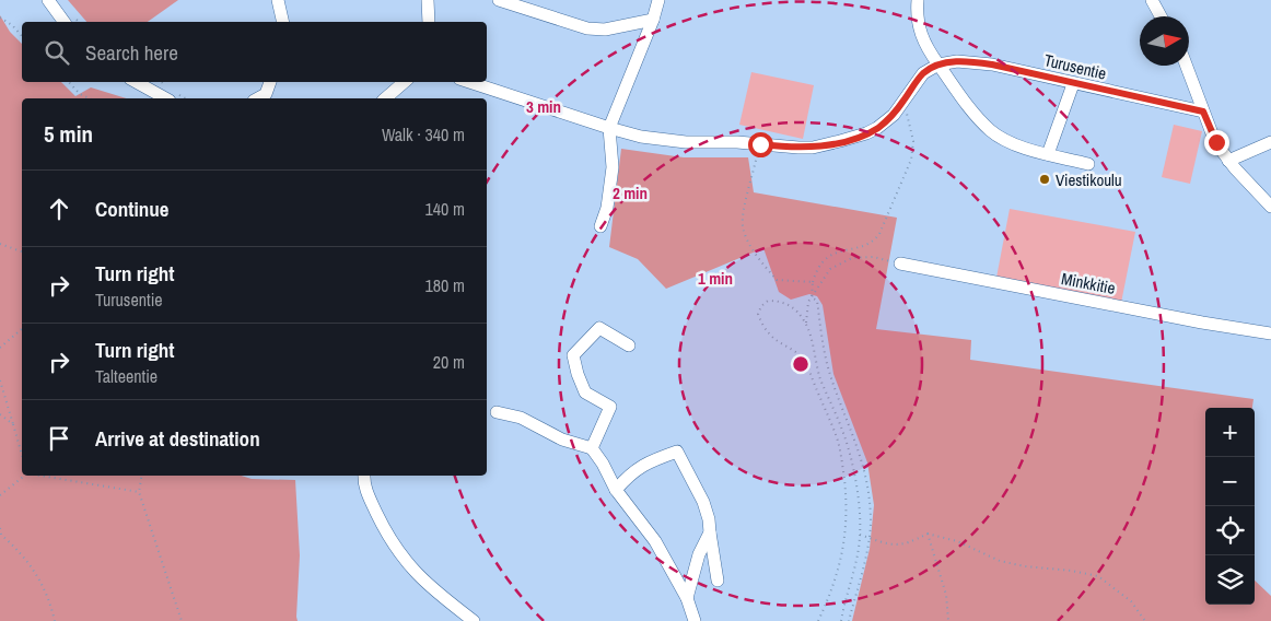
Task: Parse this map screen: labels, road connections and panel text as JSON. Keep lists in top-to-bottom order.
{
  "streets": {
    "street": ["Turusentie", "Minkkitie"]
  },
  "places": ["Viestikoulu"],
  "north": "right",
  "page": {
    "search": "Search here",
    "heading": ["5 min", "Walk · 340 m"],
    "list": [
      ["Continue", "140 m"],
      ["Turn right", "Turusentie", "180 m"],
      ["Turn right", "Talteentie", "20 m"],
      "Arrive at destination"
    ],
    "map_buttons": ["+", "−"]
  },
  "rings": ["3 min", "2 min", "1 min"]
}
